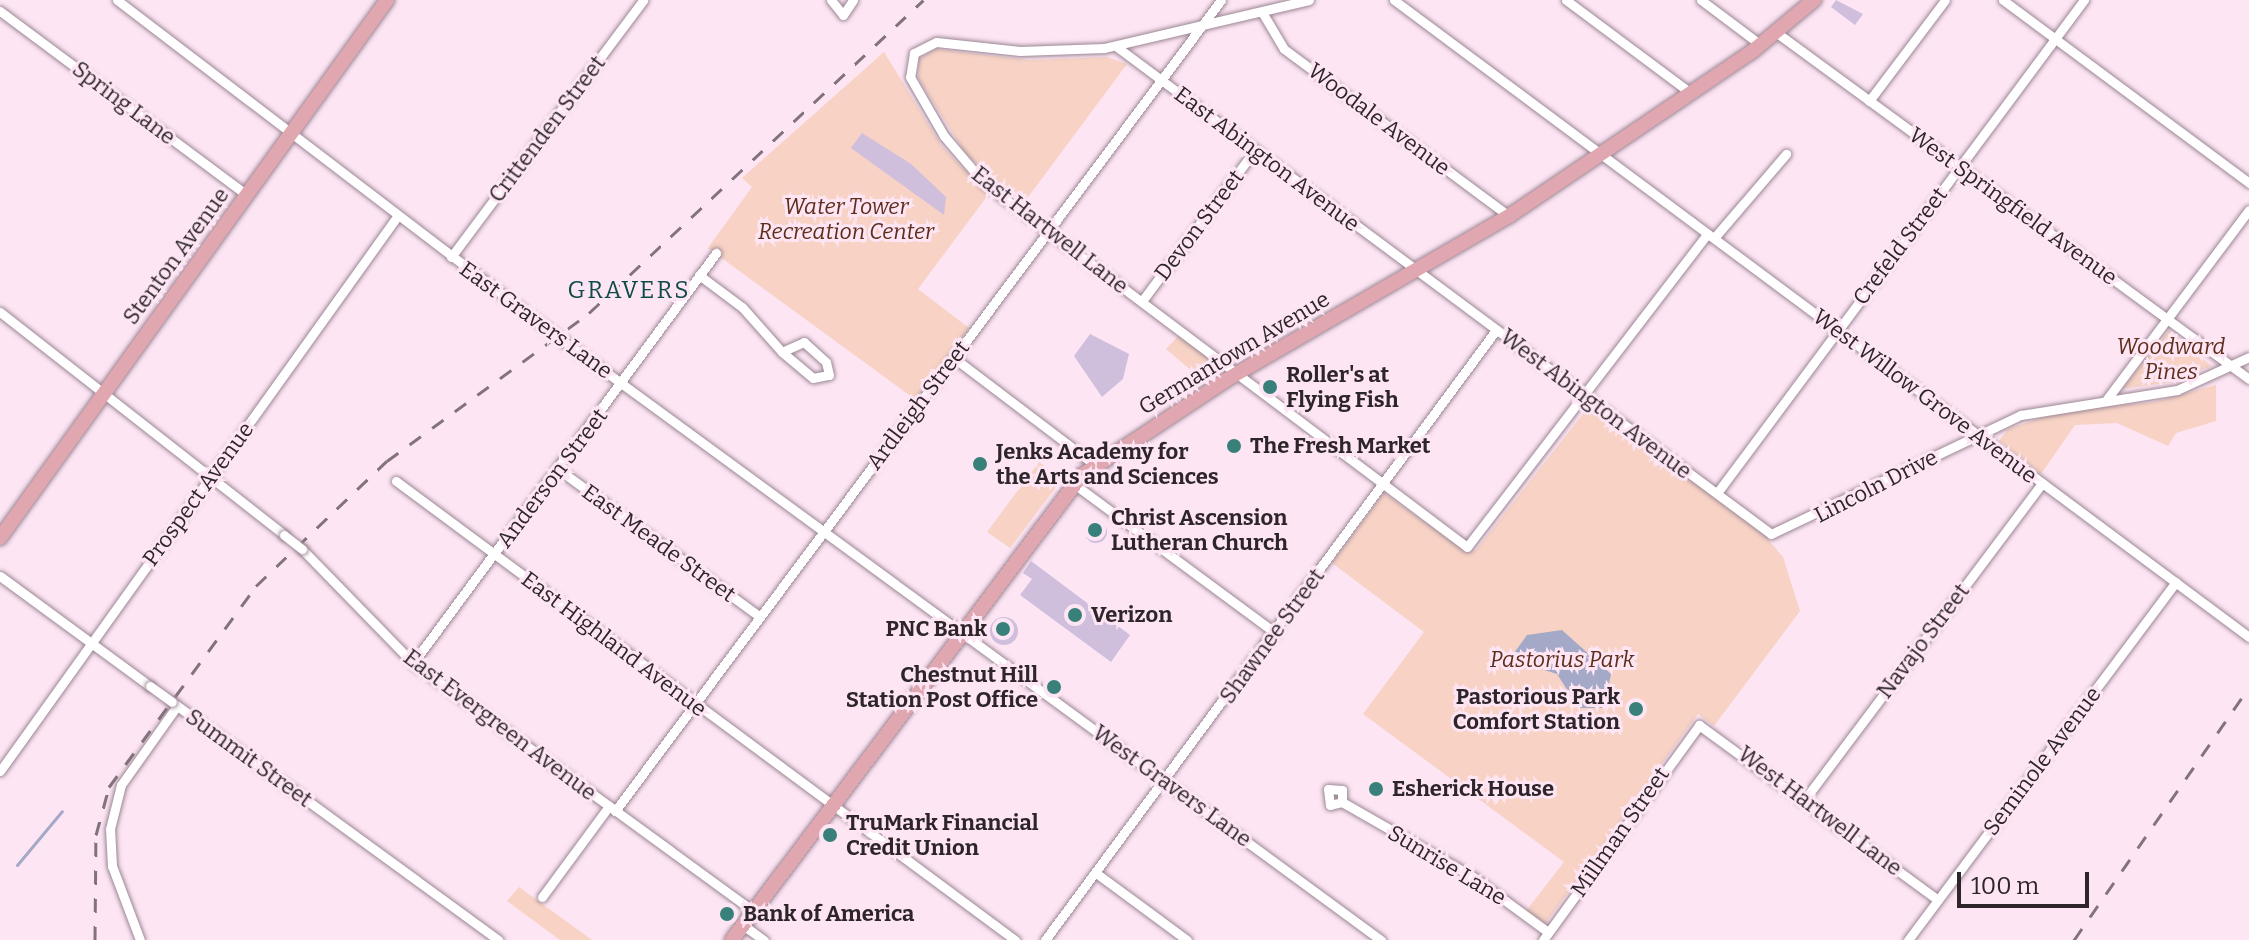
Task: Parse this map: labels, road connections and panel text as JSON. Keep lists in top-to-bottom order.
{
  "streets": {
    "main road": ["Stenton Avenue", "Germantown Avenue"],
    "street": [
      "Spring Lane",
      "Woodale Avenue",
      "Crittenden Street",
      "East Abington Avenue",
      "West Springfield Avenue",
      "Devon Street",
      "East Hartwell Lane",
      "Crefeld Street",
      "East Gravers Lane",
      "West Willow Grove Avenue",
      "West Abington Avenue",
      "Ardleigh Street",
      "Anderson Street",
      "Lincoln Drive",
      "Prospect Avenue",
      "East Meade Street",
      "Shawnee Street",
      "Navajo Street",
      "East Highland Avenue",
      "East Evergreen Avenue",
      "Summit Street",
      "Seminole Avenue",
      "West Gravers Lane",
      "West Hartwell Lane",
      "Millman Street",
      "Sunrise Lane"
    ]
  },
  "crossings": [
    ["Spring Lane", "Stenton Avenue"],
    ["Woodale Avenue", "Germantown Avenue"],
    ["Crittenden Street", "East Gravers Lane"],
    ["East Abington Avenue", "Devon Street"],
    ["East Abington Avenue", "East Hartwell Lane"],
    ["East Abington Avenue", "Germantown Avenue"],
    ["East Abington Avenue", "West Abington Avenue"],
    ["East Abington Avenue", "Ardleigh Street"],
    ["West Springfield Avenue", "Crefeld Street"],
    ["West Springfield Avenue", "Germantown Avenue"],
    ["West Springfield Avenue", "Lincoln Drive"],
    ["Devon Street", "East Hartwell Lane"],
    ["East Hartwell Lane", "Germantown Avenue"],
    ["East Hartwell Lane", "Ardleigh Street"],
    ["Crefeld Street", "West Willow Grove Avenue"],
    ["Crefeld Street", "West Abington Avenue"],
    ["Stenton Avenue", "East Gravers Lane"],
    ["Stenton Avenue", "East Evergreen Avenue"],
    ["East Gravers Lane", "Germantown Avenue"],
    ["East Gravers Lane", "Ardleigh Street"],
    ["East Gravers Lane", "Anderson Street"],
    ["East Gravers Lane", "Prospect Avenue"],
    ["East Gravers Lane", "West Gravers Lane"],
    ["Germantown Avenue", "West Willow Grove Avenue"],
    ["Germantown Avenue", "West Abington Avenue"],
    ["Germantown Avenue", "East Highland Avenue"],
    ["Germantown Avenue", "East Evergreen Avenue"],
    ["Germantown Avenue", "West Gravers Lane"],
    ["West Willow Grove Avenue", "Lincoln Drive"],
    ["West Willow Grove Avenue", "Navajo Street"],
    ["West Willow Grove Avenue", "Seminole Avenue"],
    ["West Abington Avenue", "Lincoln Drive"],
    ["West Abington Avenue", "Shawnee Street"],
    ["Ardleigh Street", "East Meade Street"],
    ["Ardleigh Street", "East Highland Avenue"],
    ["Ardleigh Street", "East Evergreen Avenue"],
    ["Anderson Street", "East Meade Street"],
    ["Anderson Street", "East Highland Avenue"],
    ["Anderson Street", "East Evergreen Avenue"],
    ["Prospect Avenue", "East Evergreen Avenue"],
    ["Prospect Avenue", "Summit Street"],
    ["Shawnee Street", "West Gravers Lane"],
    ["Navajo Street", "West Hartwell Lane"],
    ["Seminole Avenue", "West Hartwell Lane"],
    ["West Hartwell Lane", "Millman Street"],
    ["Millman Street", "Sunrise Lane"]
  ],
  "districts": ["GRAVERS"],
  "parks": ["Water Tower Recreation Center", "Woodward Pines", "Pastorius Park"],
  "places": [
    "Roller's at Flying Fish",
    "The Fresh Market",
    "Jenks Academy for the Arts and Sciences",
    "Christ Ascension Lutheran Church",
    "Verizon",
    "PNC Bank",
    "Chestnut Hill Station Post Office",
    "Pastorious Park Comfort Station",
    "Esherick House",
    "TruMark Financial Credit Union",
    "Bank of America"
  ],
  "scale_bar": "100 m"
}
